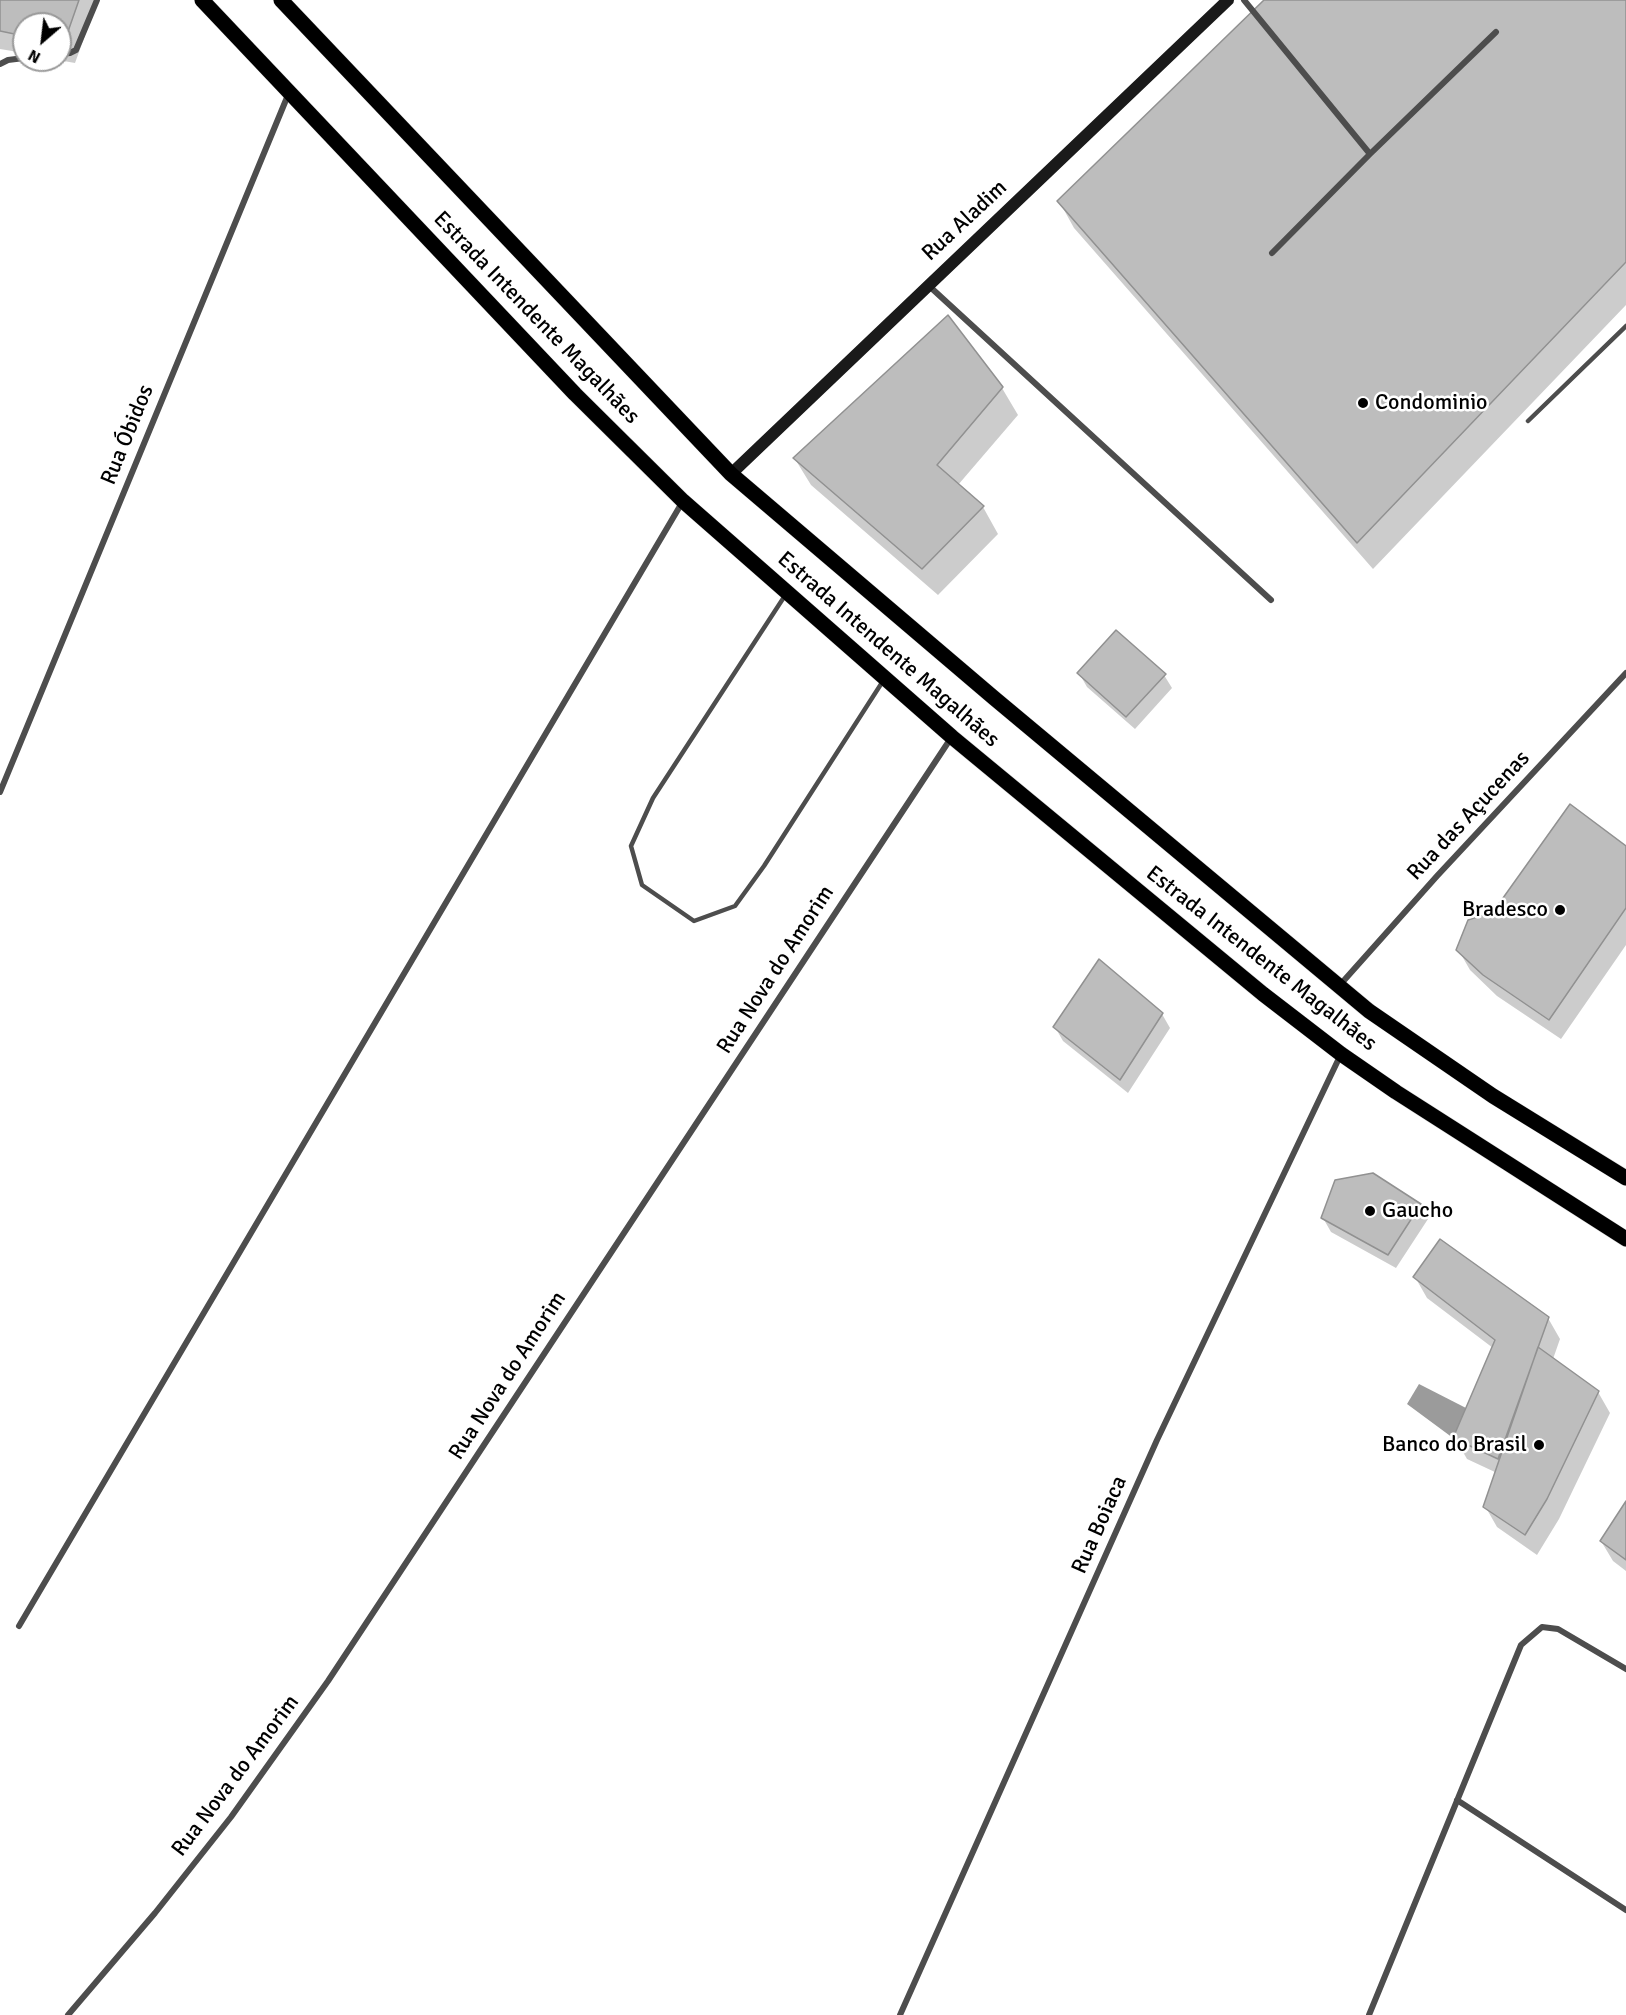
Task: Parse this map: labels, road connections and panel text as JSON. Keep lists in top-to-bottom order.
{
  "streets": {
    "main road": ["Estrada Intendente Magalhães"],
    "street": [
      "Rua Aladim",
      "Rua Óbidos",
      "Rua das Açucenas",
      "Rua Nova do Amorim",
      "Rua Boiaca"
    ]
  },
  "crossings": [
    ["Rua Aladim", "Estrada Intendente Magalhães"],
    ["Estrada Intendente Magalhães", "Rua Óbidos"],
    ["Estrada Intendente Magalhães", "Rua das Açucenas"],
    ["Estrada Intendente Magalhães", "Rua Nova do Amorim"],
    ["Estrada Intendente Magalhães", "Rua Boiaca"]
  ],
  "places": [
    "Condominio",
    "Bradesco",
    "Gaucho",
    "Banco do Brasil"
  ],
  "north": "bottom left"
}
